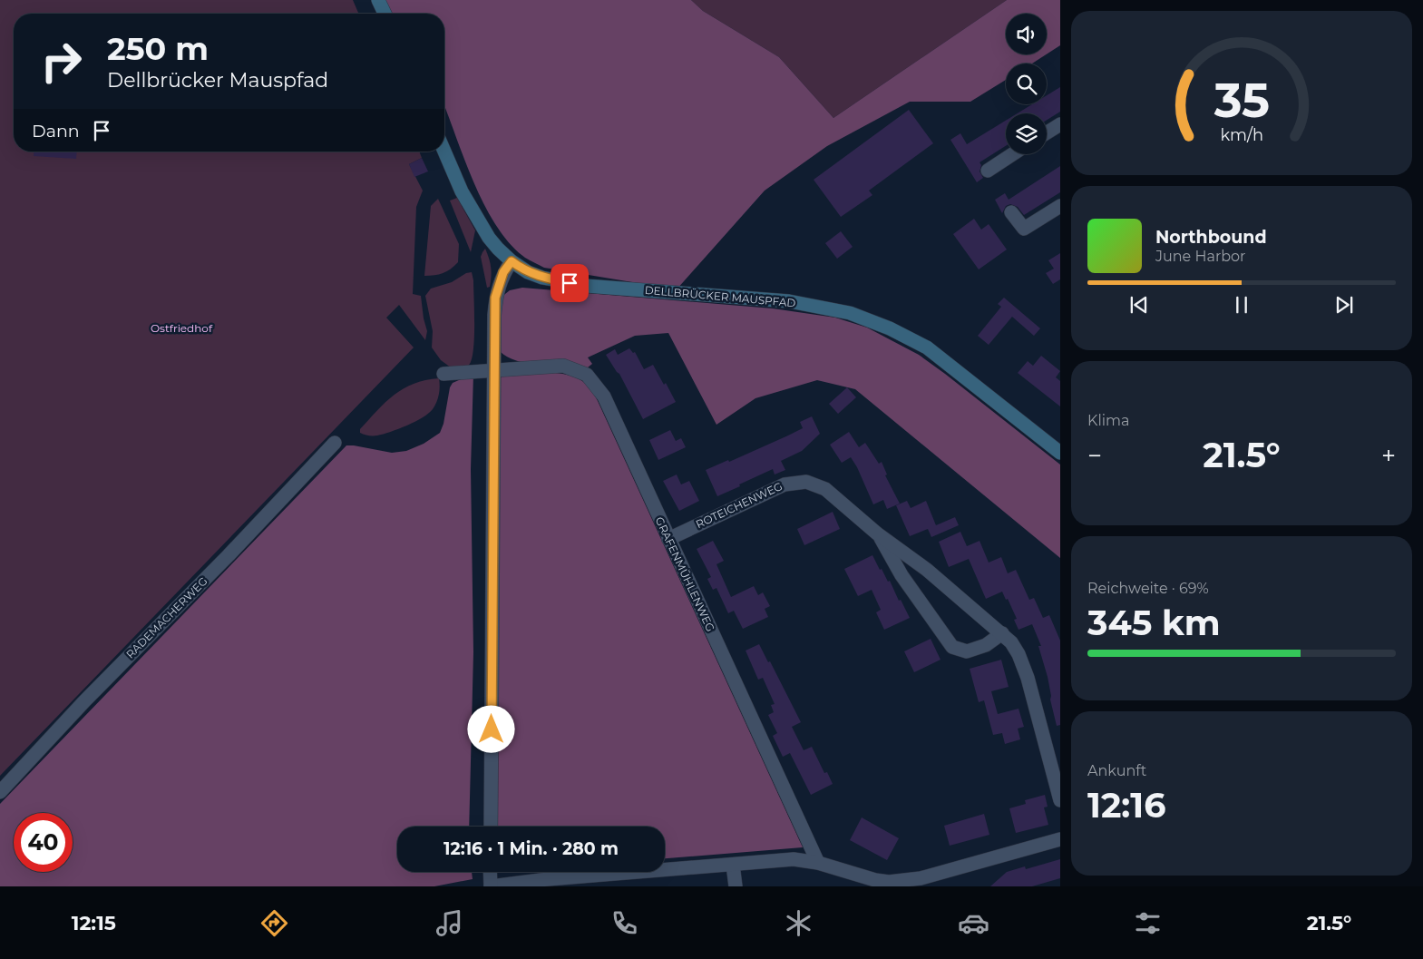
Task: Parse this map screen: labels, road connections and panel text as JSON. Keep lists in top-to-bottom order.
{
  "streets": {
    "main road": ["DELLBRÜCKER MAUSPFAD"],
    "street": ["ROTEICHENWEG", "GRAFENMÜHLENWEG", "RADEMACHERWEG"]
  },
  "crossings": [
    ["ROTEICHENWEG", "GRAFENMÜHLENWEG"]
  ],
  "parks": ["Ostfriedhof"],
  "page": {
    "turn": ["250 m", "Dellbrücker Mauspfad"],
    "then": "Dann",
    "song": ["Northbound", "June Harbor"],
    "tile": [
      "Klima",
      ["Reichweite · 69%", "345 km"],
      ["Ankunft", "12:16"]
    ],
    "heat": ["−", "21.5°", "+"],
    "limit": "40",
    "trip": "12:16 · 1 Min. · 280 m",
    "tabs": ["12:15", "21.5°"],
    "gauge": ["35", "km/h"]
  }
}
